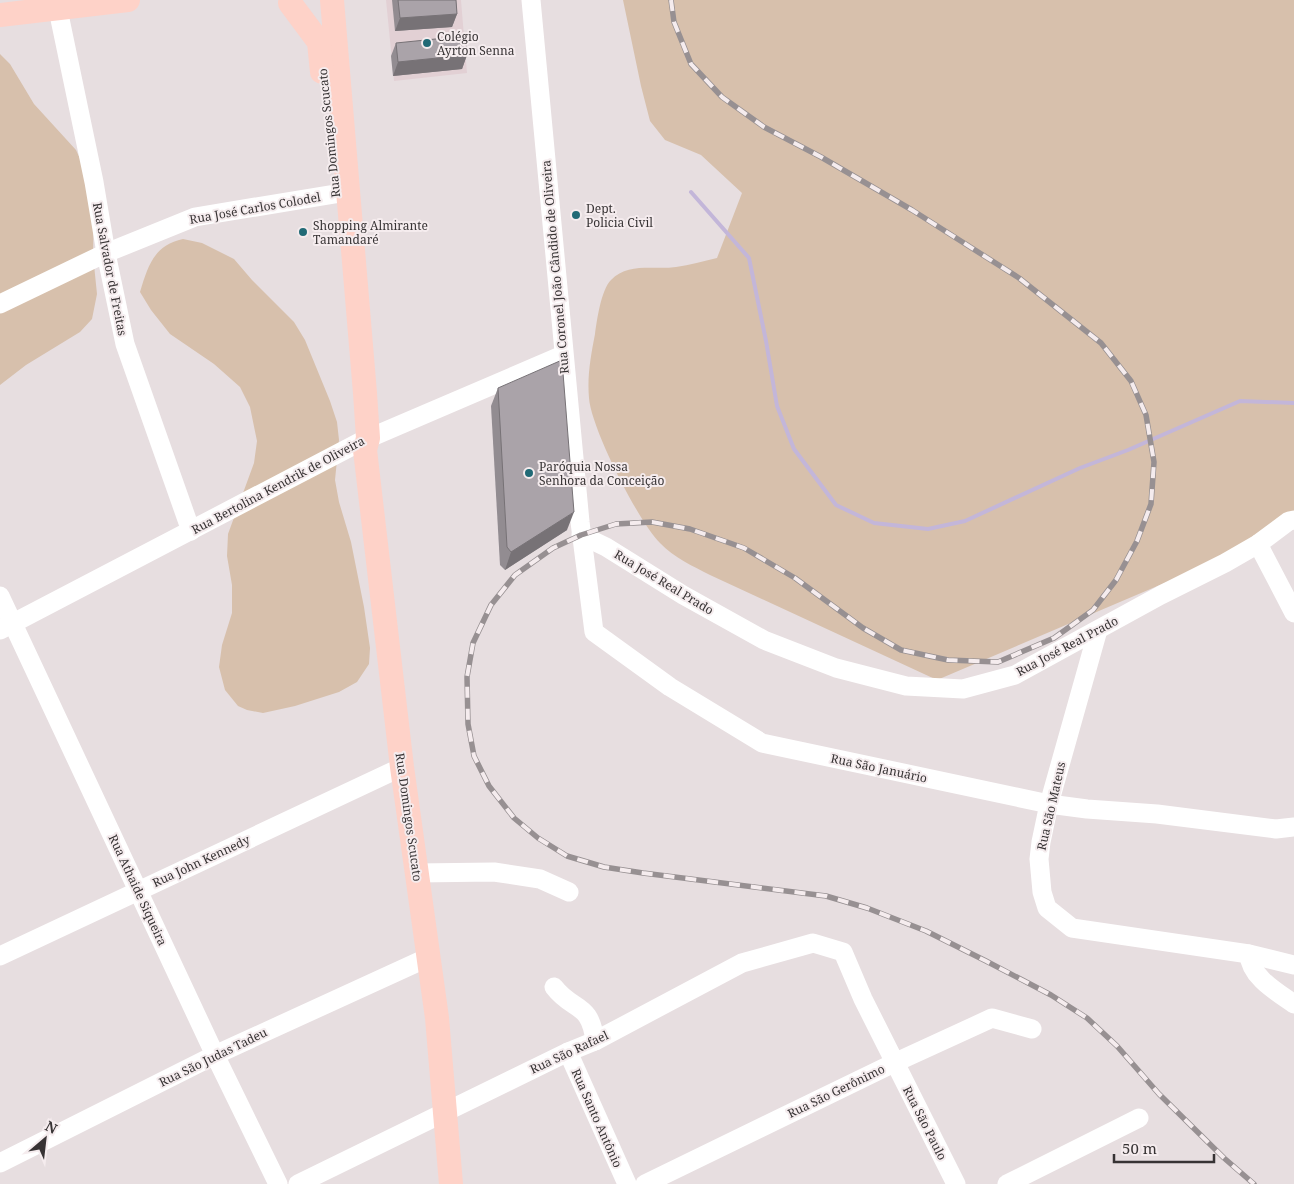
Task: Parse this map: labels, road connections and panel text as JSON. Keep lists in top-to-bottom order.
{
  "streets": {
    "main road": ["Rua Domingos Scucato"],
    "street": [
      "Rua José Carlos Colodel",
      "Rua Coronel João Cândido de Oliveira",
      "Rua Salvador de Freitas",
      "Rua Bertolina Kendrik de Oliveira",
      "Rua José Real Prado",
      "Rua São Januário",
      "Rua São Mateus",
      "Rua John Kennedy",
      "Rua Athaide Siqueira",
      "Rua São Rafael",
      "Rua São Judas Tadeu",
      "Rua São Gerônimo",
      "Rua Santo Antônio",
      "Rua São Paulo"
    ]
  },
  "crossings": [
    ["Rua Domingos Scucato", "Rua José Carlos Colodel"],
    ["Rua Domingos Scucato", "Rua Bertolina Kendrik de Oliveira"],
    ["Rua Domingos Scucato", "Rua John Kennedy"],
    ["Rua Domingos Scucato", "Rua São Rafael"],
    ["Rua Domingos Scucato", "Rua São Judas Tadeu"],
    ["Rua José Carlos Colodel", "Rua Salvador de Freitas"],
    ["Rua Coronel João Cândido de Oliveira", "Rua Bertolina Kendrik de Oliveira"],
    ["Rua Coronel João Cândido de Oliveira", "Rua José Real Prado"],
    ["Rua Coronel João Cândido de Oliveira", "Rua São Januário"],
    ["Rua Salvador de Freitas", "Rua Bertolina Kendrik de Oliveira"],
    ["Rua Bertolina Kendrik de Oliveira", "Rua Athaide Siqueira"],
    ["Rua José Real Prado", "Rua São Januário"],
    ["Rua José Real Prado", "Rua São Mateus"],
    ["Rua São Januário", "Rua São Mateus"],
    ["Rua John Kennedy", "Rua Athaide Siqueira"],
    ["Rua Athaide Siqueira", "Rua São Judas Tadeu"],
    ["Rua São Rafael", "Rua Santo Antônio"],
    ["Rua São Rafael", "Rua São Paulo"],
    ["Rua São Gerônimo", "Rua São Paulo"]
  ],
  "places": [
    "Colégio Ayrton Senna",
    "Dept. Policia Civil",
    "Shopping Almirante Tamandaré",
    "Paróquia Nossa Senhora da Conceição"
  ],
  "scale_bar": "50 m",
  "north": "top right"
}
